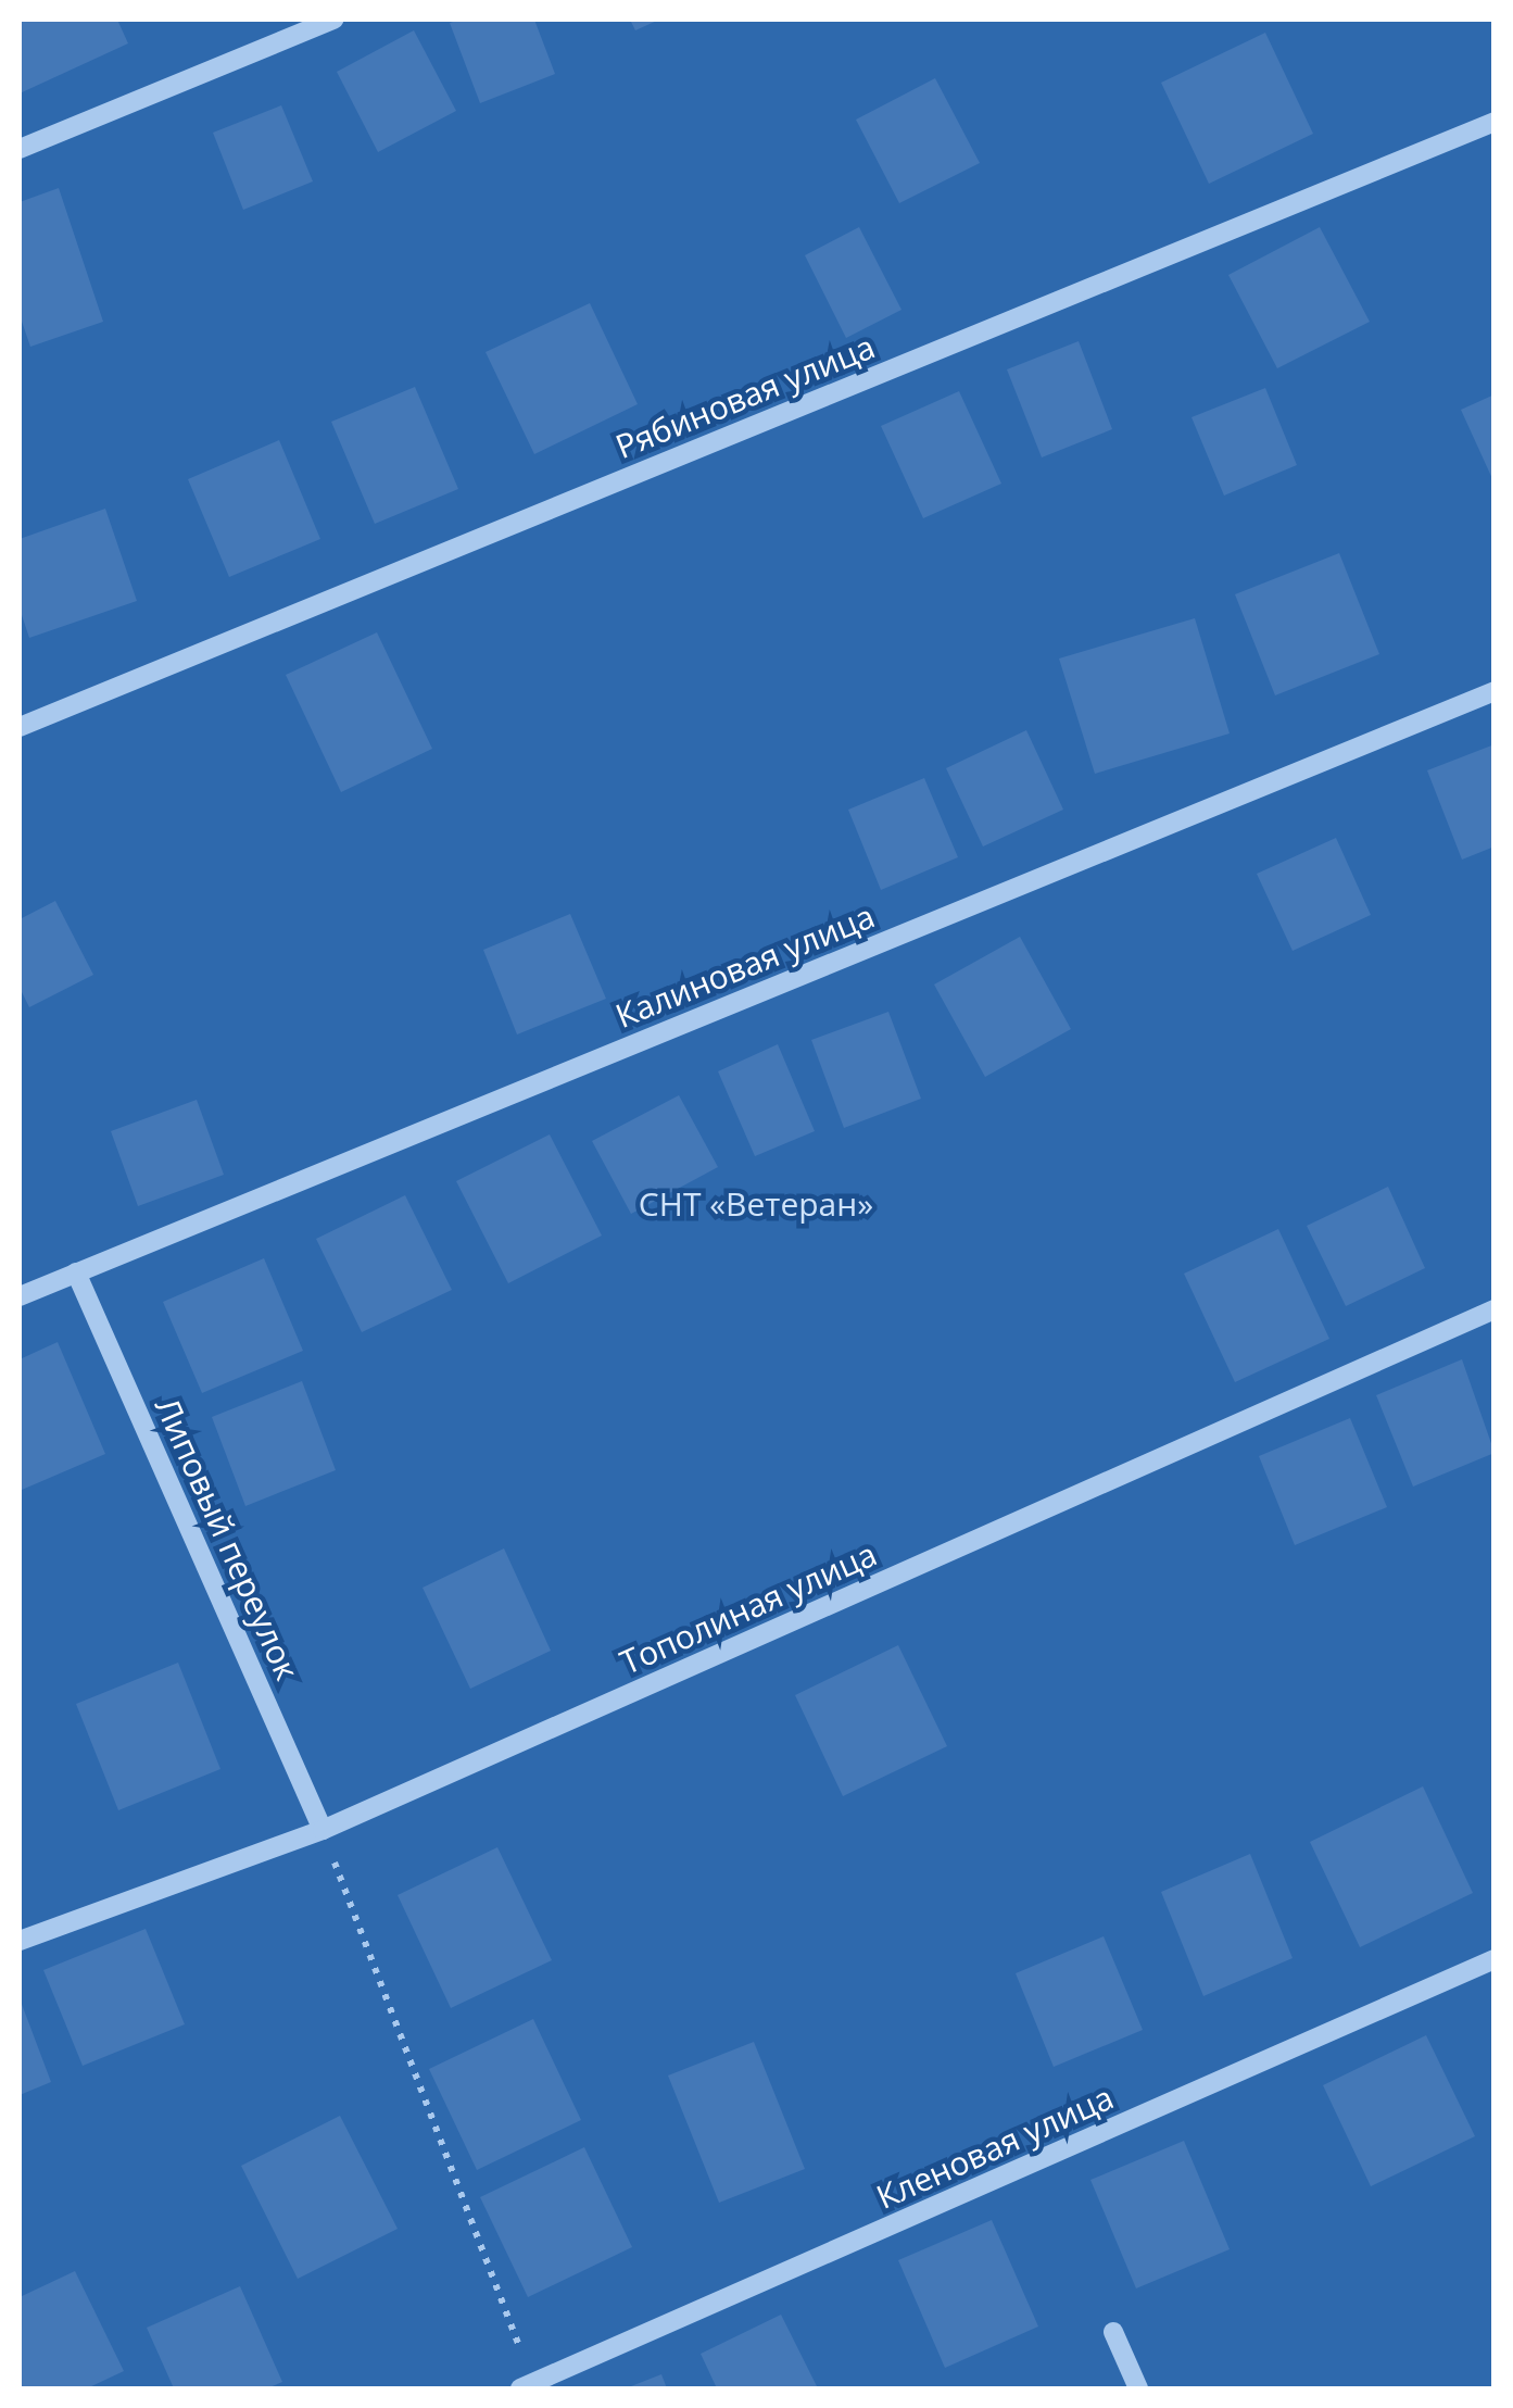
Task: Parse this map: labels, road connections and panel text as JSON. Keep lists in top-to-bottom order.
{
  "streets": {
    "street": [
      "Рябиновая улица",
      "Калиновая улица",
      "Липовый переулок",
      "Тополиная улица",
      "Кленовая улица"
    ]
  },
  "crossings": [
    ["Калиновая улица", "Липовый переулок"],
    ["Липовый переулок", "Тополиная улица"]
  ],
  "parks": ["СНТ «Ветеран»"]
}
